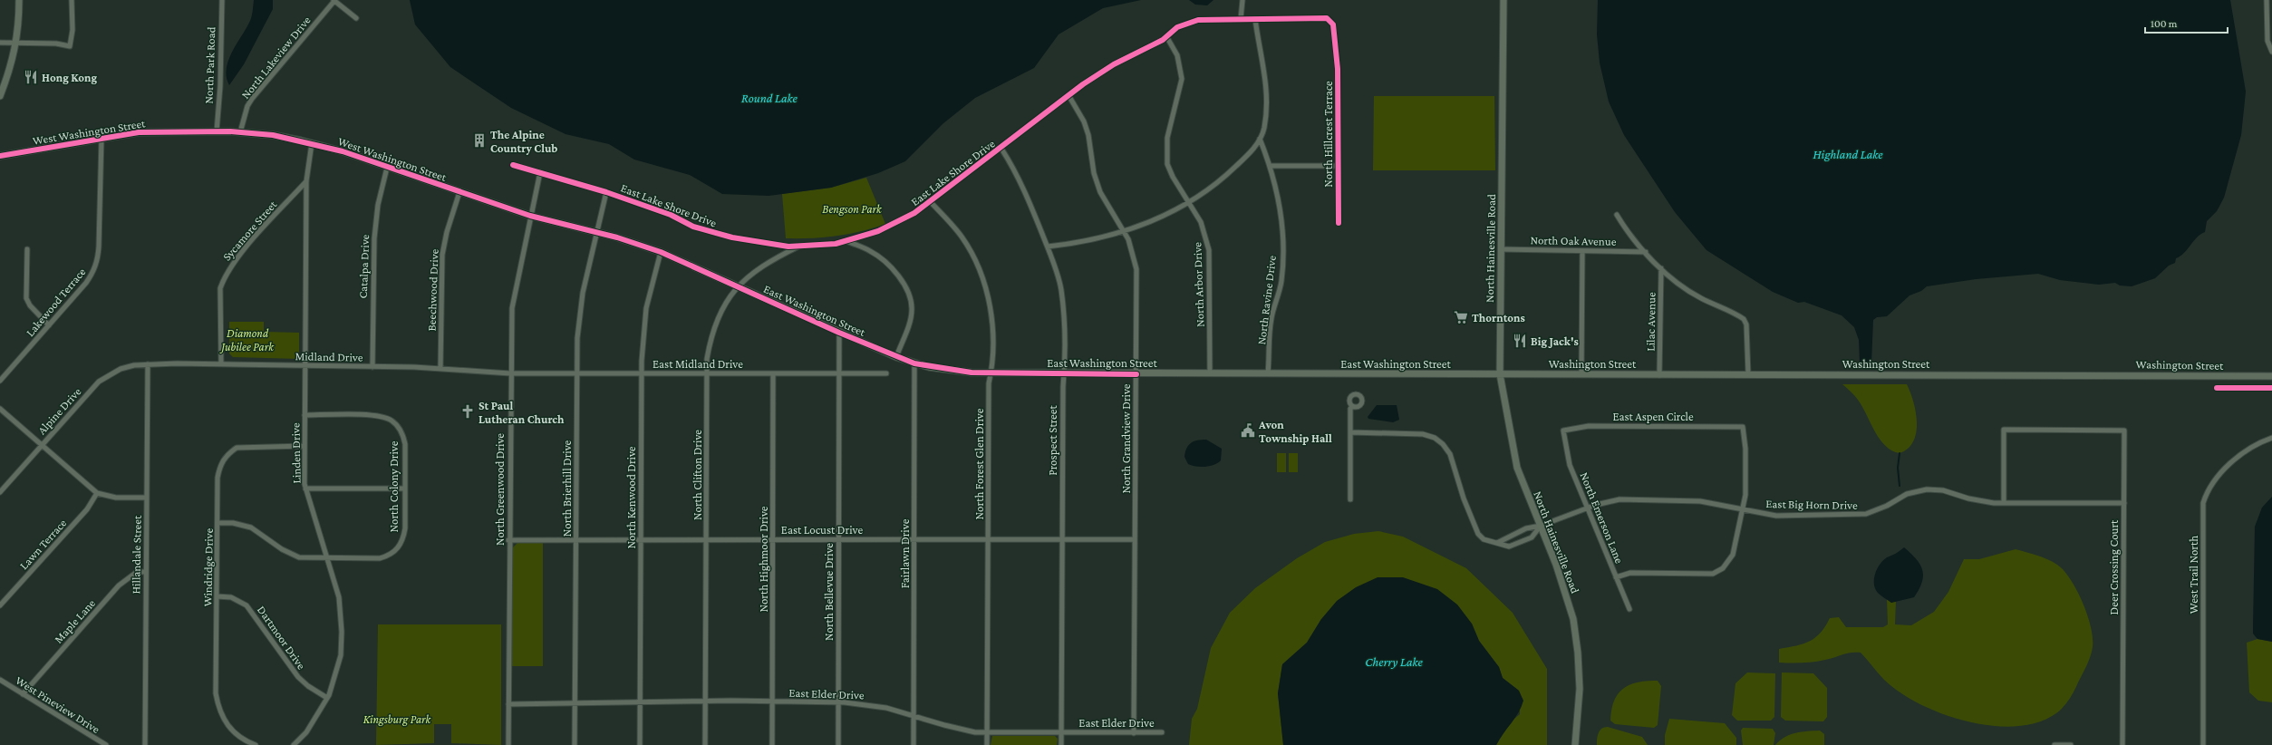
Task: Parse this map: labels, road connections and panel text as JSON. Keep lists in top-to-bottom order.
{
  "streets": {
    "main road": [
      "West Washington Street",
      "North Hainesville Road",
      "East Washington Street",
      "Washington Street"
    ],
    "street": [
      "North Lakeview Drive",
      "North Park Road",
      "North Hillcrest Terrace",
      "East Lake Shore Drive",
      "Sycamore Street",
      "North Oak Avenue",
      "Catalpa Drive",
      "North Arbor Drive",
      "Beechwood Drive",
      "North Ravine Drive",
      "Lakewood Terrace",
      "Lilac Avenue",
      "Midland Drive",
      "East Midland Drive",
      "Alpine Drive",
      "East Aspen Circle",
      "North Grandview Drive",
      "Prospect Street",
      "Linden Drive",
      "North Forest Glen Drive",
      "North Clifton Drive",
      "North Colony Drive",
      "North Brierhill Drive",
      "North Greenwood Drive",
      "North Kenwood Drive",
      "East Big Horn Drive",
      "North Emerson Lane",
      "East Locust Drive",
      "Lawn Terrace",
      "Fairlawn Drive",
      "Hillandale Street",
      "North Highmoor Drive",
      "Windridge Drive",
      "Deer Crossing Court",
      "West Trail North",
      "North Bellevue Drive",
      "Maple Lane",
      "Dartmoor Drive",
      "East Elder Drive",
      "West Pineview Drive"
    ]
  },
  "crossings": [
    ["North Lakeview Drive", "West Washington Street"],
    ["North Park Road", "West Washington Street"],
    ["West Washington Street", "Catalpa Drive"],
    ["West Washington Street", "Beechwood Drive"],
    ["West Washington Street", "Lakewood Terrace"],
    ["West Washington Street", "East Washington Street"],
    ["West Washington Street", "Linden Drive"],
    ["North Hillcrest Terrace", "East Lake Shore Drive"],
    ["East Lake Shore Drive", "North Arbor Drive"],
    ["East Lake Shore Drive", "North Grandview Drive"],
    ["East Lake Shore Drive", "Prospect Street"],
    ["East Lake Shore Drive", "North Forest Glen Drive"],
    ["East Lake Shore Drive", "North Clifton Drive"],
    ["East Lake Shore Drive", "North Brierhill Drive"],
    ["East Lake Shore Drive", "North Greenwood Drive"],
    ["Sycamore Street", "Midland Drive"],
    ["Sycamore Street", "Linden Drive"],
    ["North Oak Avenue", "North Hainesville Road"],
    ["North Hainesville Road", "East Washington Street"],
    ["North Hainesville Road", "Washington Street"],
    ["North Hainesville Road", "East Big Horn Drive"],
    ["Catalpa Drive", "Midland Drive"],
    ["North Arbor Drive", "East Washington Street"],
    ["Beechwood Drive", "Midland Drive"],
    ["North Ravine Drive", "East Washington Street"],
    ["East Washington Street", "Washington Street"],
    ["East Washington Street", "North Grandview Drive"],
    ["East Washington Street", "Prospect Street"],
    ["East Washington Street", "North Forest Glen Drive"],
    ["East Washington Street", "North Clifton Drive"],
    ["East Washington Street", "North Brierhill Drive"],
    ["East Washington Street", "North Greenwood Drive"],
    ["East Washington Street", "North Kenwood Drive"],
    ["East Washington Street", "Fairlawn Drive"],
    ["East Washington Street", "North Bellevue Drive"],
    ["Lilac Avenue", "Washington Street"],
    ["Midland Drive", "East Midland Drive"],
    ["Midland Drive", "Alpine Drive"],
    ["Midland Drive", "Linden Drive"],
    ["Midland Drive", "North Greenwood Drive"],
    ["Midland Drive", "Hillandale Street"],
    ["East Midland Drive", "North Clifton Drive"],
    ["East Midland Drive", "North Brierhill Drive"],
    ["East Midland Drive", "North Greenwood Drive"],
    ["East Midland Drive", "North Kenwood Drive"],
    ["East Midland Drive", "North Highmoor Drive"],
    ["East Midland Drive", "North Bellevue Drive"],
    ["Alpine Drive", "Hillandale Street"],
    ["East Aspen Circle", "East Big Horn Drive"],
    ["East Aspen Circle", "North Emerson Lane"],
    ["North Grandview Drive", "East Locust Drive"],
    ["North Grandview Drive", "East Elder Drive"],
    ["Prospect Street", "East Locust Drive"],
    ["Prospect Street", "East Elder Drive"],
    ["Linden Drive", "North Colony Drive"],
    ["Linden Drive", "Windridge Drive"],
    ["Linden Drive", "Dartmoor Drive"],
    ["North Forest Glen Drive", "East Locust Drive"],
    ["North Forest Glen Drive", "East Elder Drive"],
    ["North Clifton Drive", "East Locust Drive"],
    ["North Clifton Drive", "East Elder Drive"],
    ["North Colony Drive", "Windridge Drive"],
    ["North Brierhill Drive", "East Locust Drive"],
    ["North Brierhill Drive", "East Elder Drive"],
    ["North Greenwood Drive", "East Locust Drive"],
    ["North Greenwood Drive", "East Elder Drive"],
    ["North Kenwood Drive", "East Locust Drive"],
    ["North Kenwood Drive", "East Elder Drive"],
    ["East Big Horn Drive", "North Emerson Lane"],
    ["East Big Horn Drive", "Deer Crossing Court"],
    ["East Locust Drive", "Fairlawn Drive"],
    ["East Locust Drive", "North Highmoor Drive"],
    ["East Locust Drive", "North Bellevue Drive"],
    ["Fairlawn Drive", "East Elder Drive"],
    ["Hillandale Street", "Maple Lane"],
    ["North Highmoor Drive", "East Elder Drive"],
    ["Windridge Drive", "Dartmoor Drive"],
    ["North Bellevue Drive", "East Elder Drive"],
    ["Maple Lane", "West Pineview Drive"]
  ],
  "water": ["Round Lake", "Highland Lake", "Cherry Lake"],
  "parks": ["Bengson Park", "Diamond Jubilee Park", "Kingsburg Park"],
  "places": {
    "restaurant": ["Hong Kong", "Big Jack's"],
    "building": ["The Alpine Country Club"],
    "supermarket": ["Thorntons"],
    "church": ["St Paul Lutheran Church"],
    "public building": ["Avon Township Hall"]
  },
  "scale_bar": "100 m"
}
